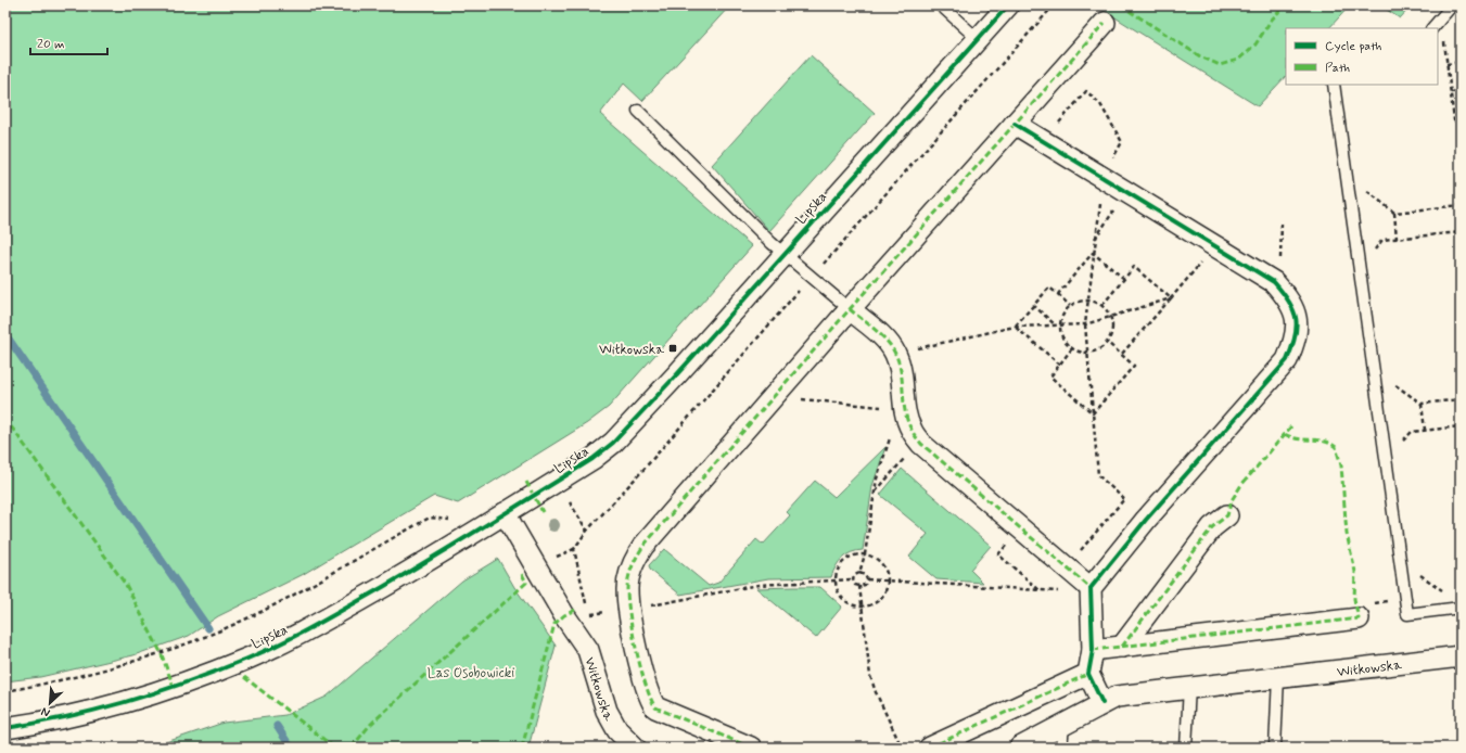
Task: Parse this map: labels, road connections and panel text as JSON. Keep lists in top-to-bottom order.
{
  "streets": {
    "street": ["Lipska", "Witkowska"]
  },
  "crossings": [
    ["Lipska", "Witkowska"]
  ],
  "parks": ["Las Osobowicki"],
  "places": {
    "transit": ["Witkowska"]
  },
  "legend": ["Cycle path", "Path"],
  "scale_bar": "20 m",
  "north": "bottom left"
}
